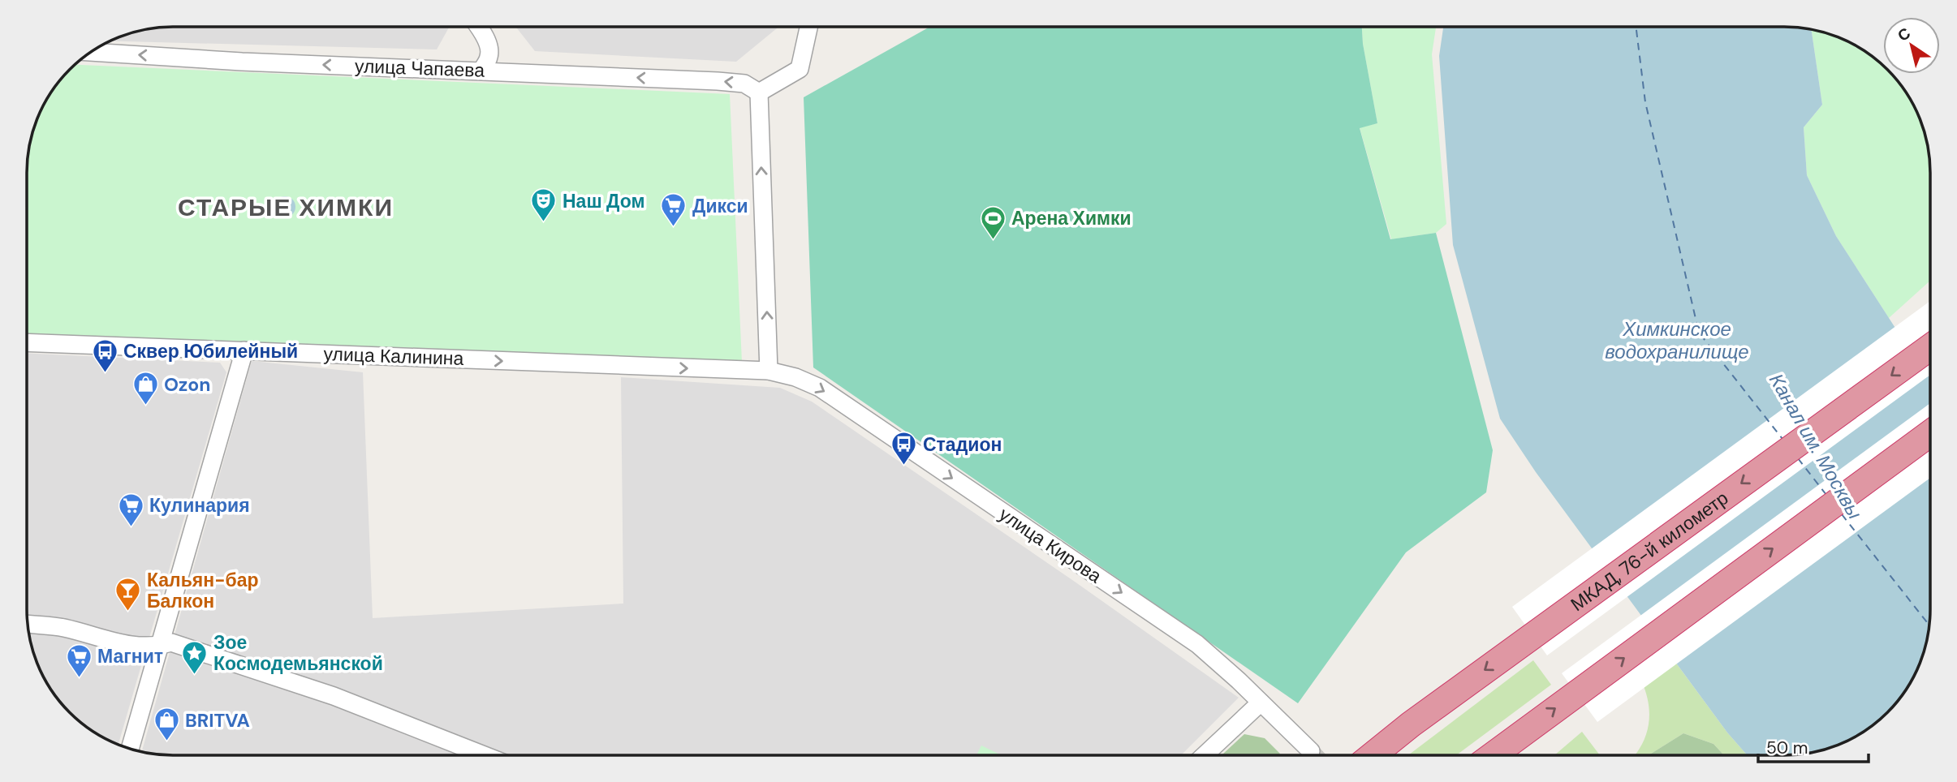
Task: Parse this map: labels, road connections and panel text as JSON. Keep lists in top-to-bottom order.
{
  "streets": {
    "highway": ["МКАД, 76-й километр"],
    "street": ["улица Чапаева", "улица Калинина", "улица Кирова"]
  },
  "crossings": [
    ["улица Калинина", "улица Кирова"]
  ],
  "one_way": ["улица Чапаева", "улица Калинина", "улица Кирова"],
  "districts": ["СТАРЫЕ ХИМКИ"],
  "water": ["Химкинское водохранилище", "Канал им. Москвы"],
  "places": {
    "theatre": ["Наш Дом"],
    "supermarket": ["Дикси", "Кулинария", "Магнит"],
    "sports": ["Арена Химки"],
    "bus stop": ["Сквер Юбилейный", "Стадион"],
    "shop": ["Ozon", "BRITVA"],
    "bar": ["Кальян-бар Балкон"],
    "place": ["Зое Космодемьянской"]
  },
  "scale_bar": "50 m",
  "north": "top left"
}
